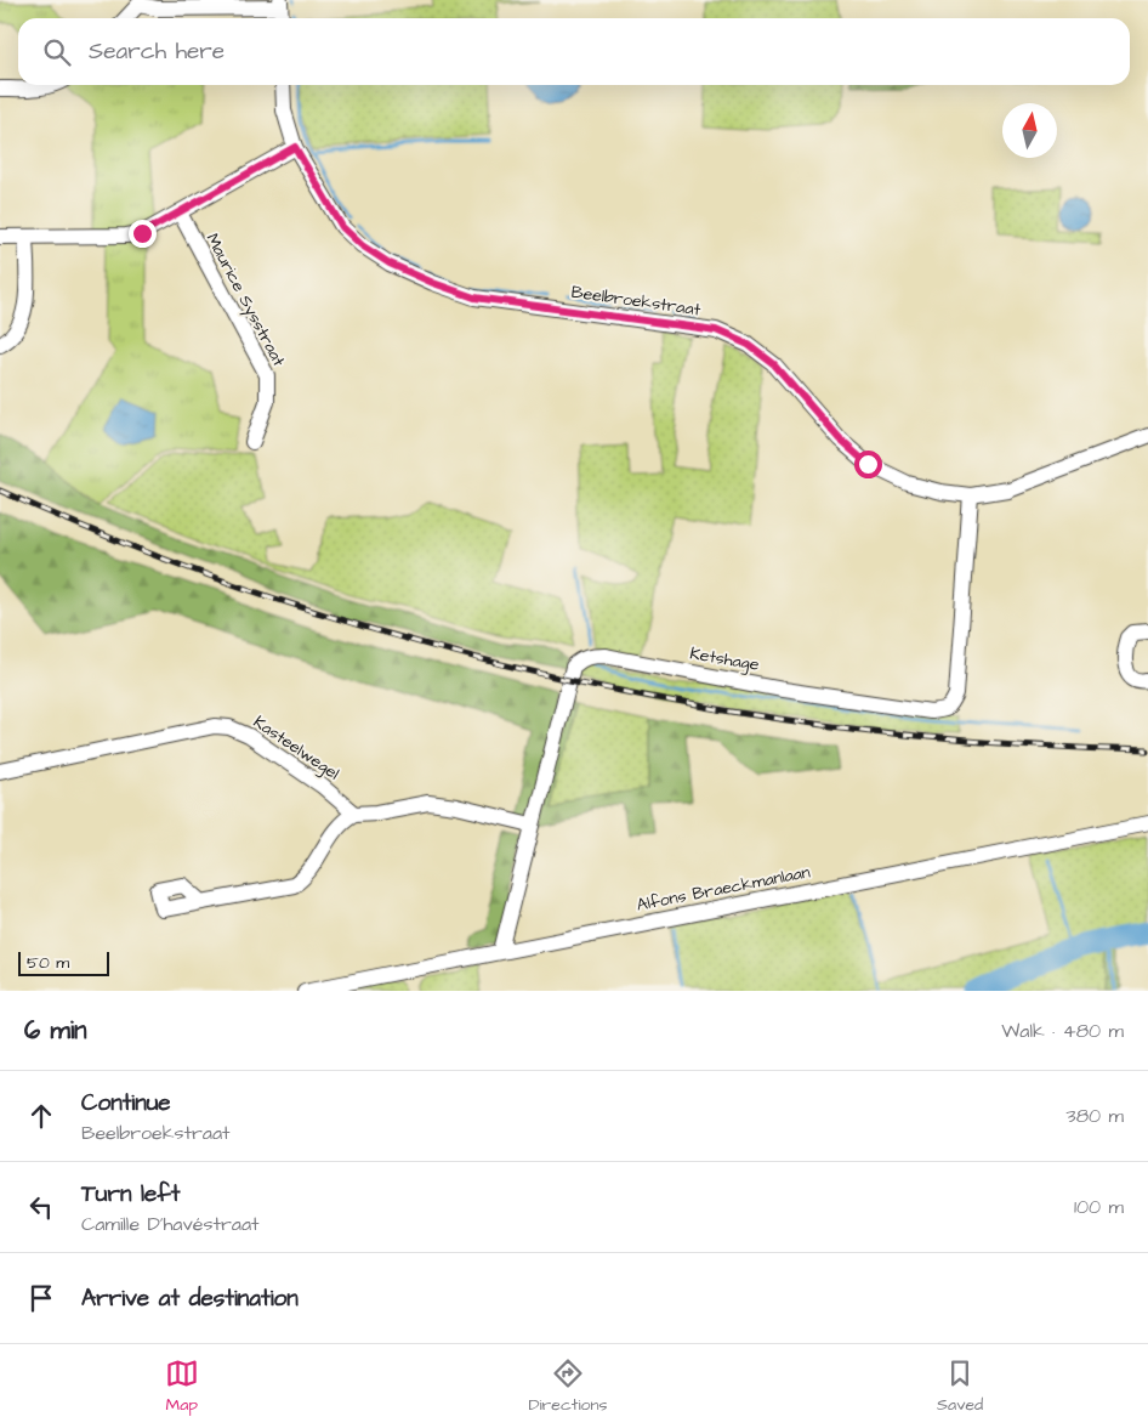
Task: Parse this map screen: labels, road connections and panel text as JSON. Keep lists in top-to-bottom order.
{
  "streets": {
    "street": [
      "Maurice Sysstraat",
      "Beelbroekstraat",
      "Ketshage",
      "Kasteelwegel",
      "Alfons Braeckmanlaan"
    ]
  },
  "crossings": [
    ["Beelbroekstraat", "Ketshage"],
    ["Ketshage", "Alfons Braeckmanlaan"]
  ],
  "scale_bar": "50 m",
  "north": "top",
  "page": {
    "search": "Search here",
    "scale": "50 m",
    "heading": ["6 min", "Walk · 480 m"],
    "list": [
      ["Continue", "Beelbroekstraat", "380 m"],
      ["Turn left", "Camille D'havéstraat", "100 m"],
      "Arrive at destination"
    ],
    "nav": ["Map", "Directions", "Saved"]
  }
}
